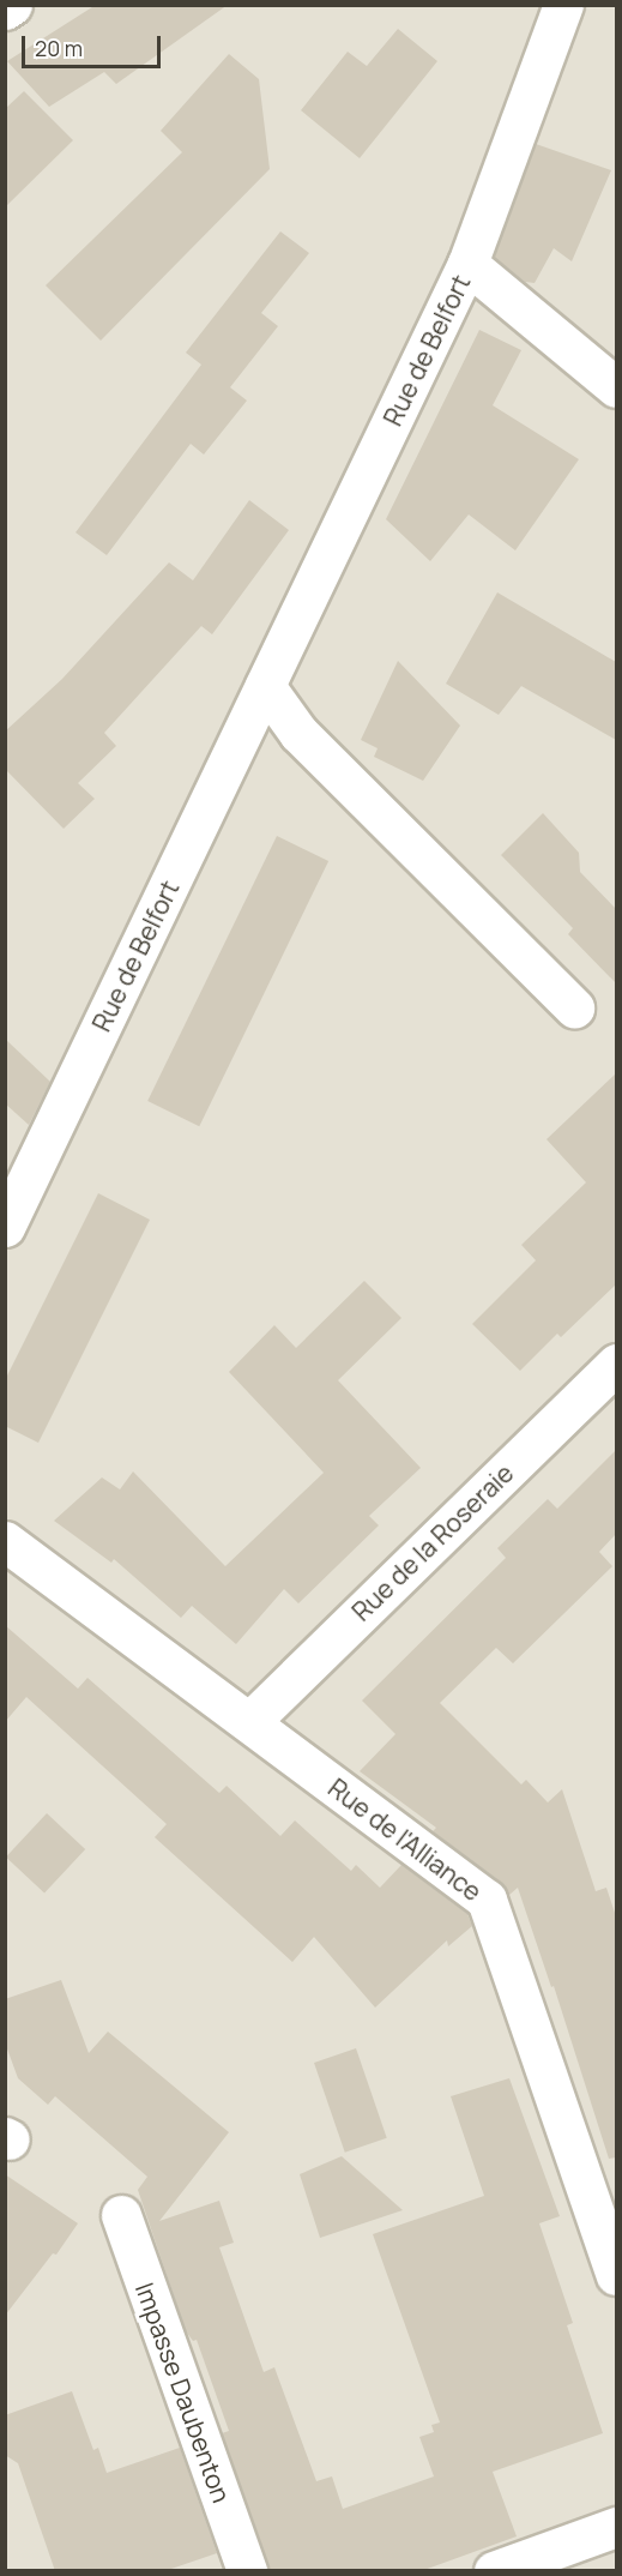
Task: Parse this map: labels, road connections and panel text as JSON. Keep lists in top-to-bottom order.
{
  "streets": {
    "street": [
      "Rue de Belfort",
      "Rue de la Roseraie",
      "Rue de l'Alliance",
      "Impasse Daubenton"
    ]
  },
  "crossings": [
    ["Rue de la Roseraie", "Rue de l'Alliance"]
  ],
  "scale_bar": "20 m"
}
